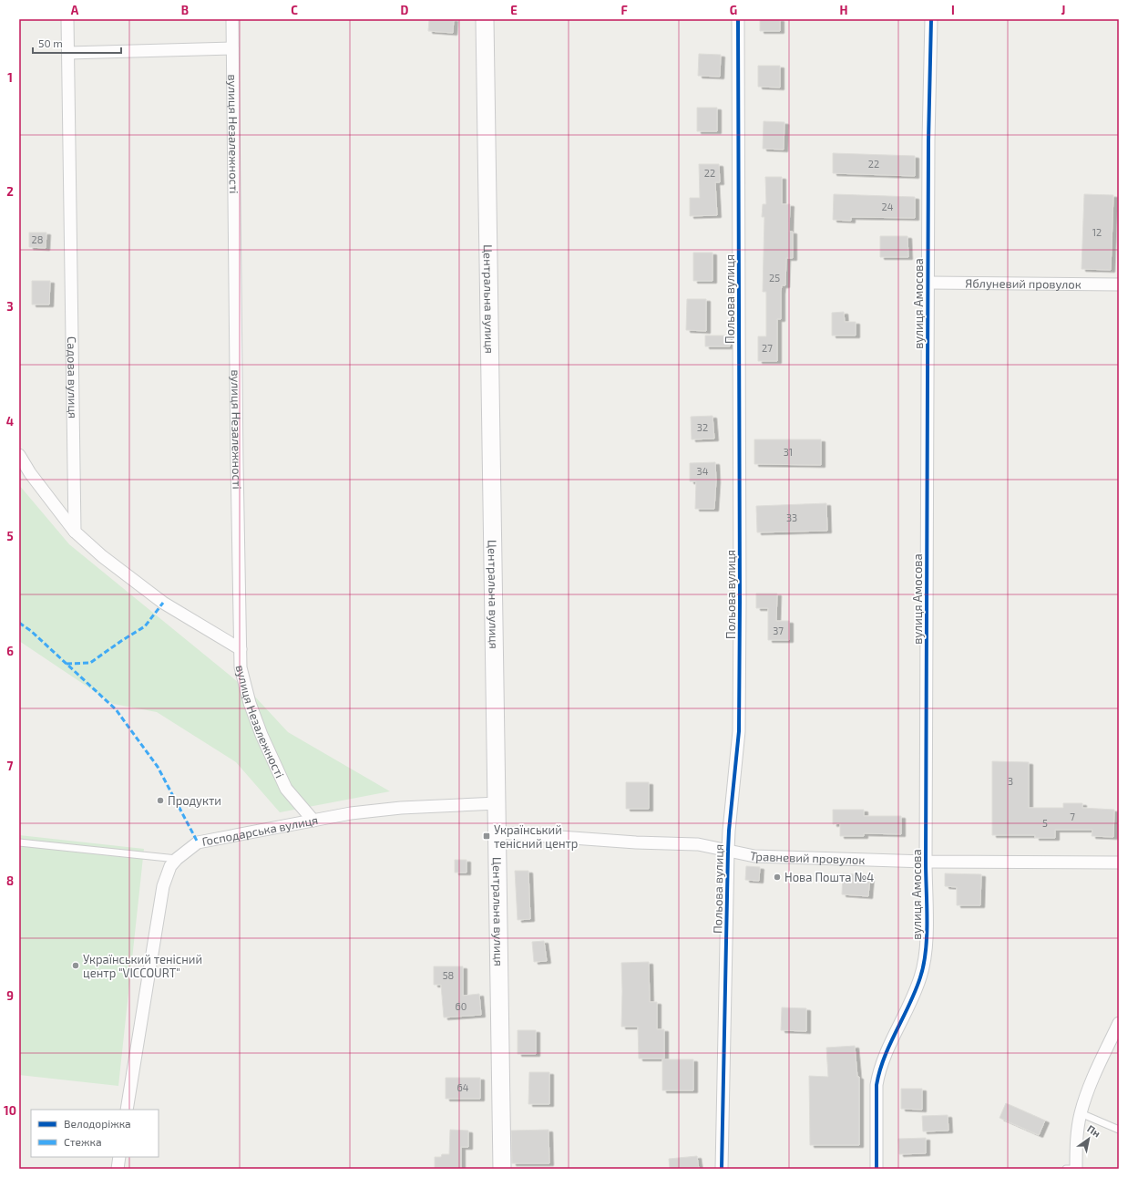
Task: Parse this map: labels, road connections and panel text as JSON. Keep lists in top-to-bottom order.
{
  "streets": {
    "main road": ["Центральна вулиця"],
    "street": [
      "вулиця Незалежності",
      "Яблуневий провулок",
      "Польова вулиця",
      "вулиця Амосова",
      "Садова вулиця",
      "Господарська вулиця",
      "Травневий провулок"
    ]
  },
  "crossings": [
    ["вулиця Незалежності", "Господарська вулиця"],
    ["Яблуневий провулок", "вулиця Амосова"],
    ["Центральна вулиця", "Господарська вулиця"],
    ["Центральна вулиця", "Травневий провулок"],
    ["Польова вулиця", "Травневий провулок"],
    ["вулиця Амосова", "Травневий провулок"]
  ],
  "places": {
    "other": ["Продукти", "Нова Пошта №4", "Український тенісний центр \"VICCOURT\""],
    "transit": ["Український тенісний центр"]
  },
  "house_numbers": [
    "22",
    "22",
    "24",
    "12",
    "28",
    "25",
    "27",
    "32",
    "31",
    "34",
    "33",
    "37",
    "3",
    "7",
    "5",
    "58",
    "60",
    "64"
  ],
  "legend": ["Велодоріжка", "Стежка"],
  "scale_bar": "50 m",
  "north": "top right",
  "grid": {
    "columns": [
      "A",
      "B",
      "C",
      "D",
      "E",
      "F",
      "G",
      "H",
      "I",
      "J"
    ],
    "rows": [
      "1",
      "2",
      "3",
      "4",
      "5",
      "6",
      "7",
      "8",
      "9",
      "10"
    ]
  }
}
